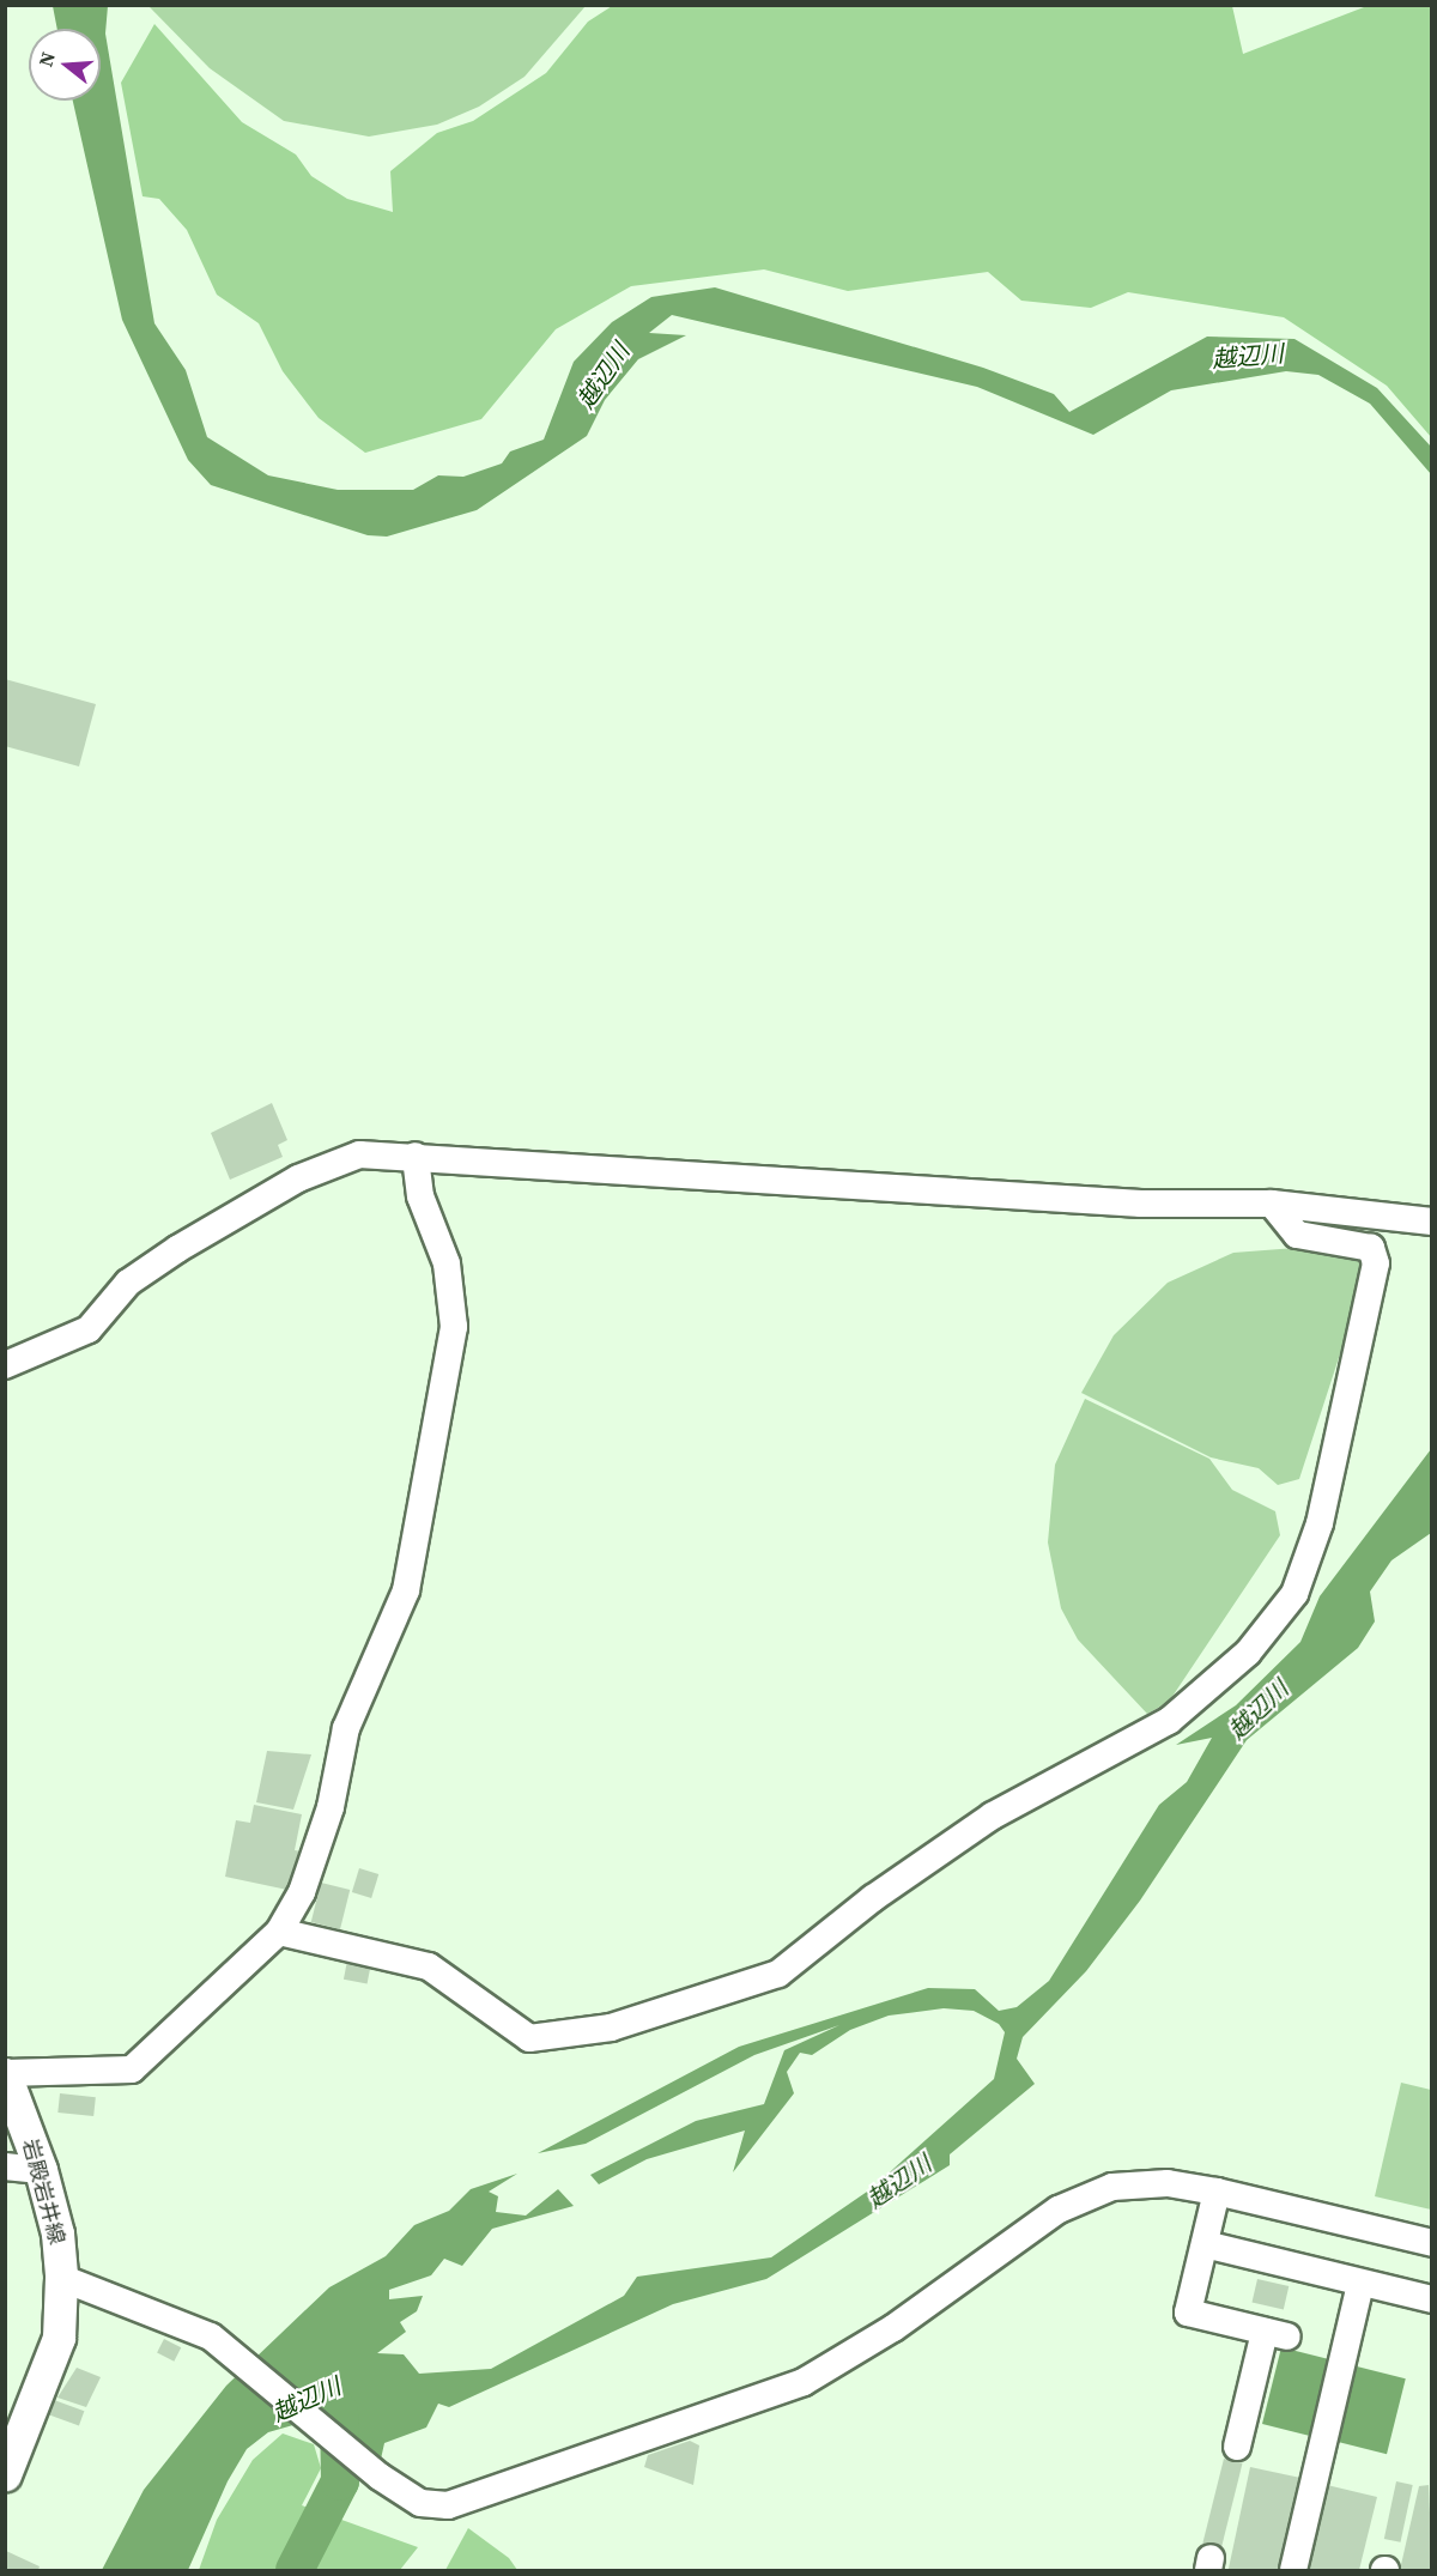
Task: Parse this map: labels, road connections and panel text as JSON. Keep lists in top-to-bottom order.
{
  "streets": {
    "main road": ["岩殿岩井線"]
  },
  "water": ["越辺川"],
  "north": "left"
}
